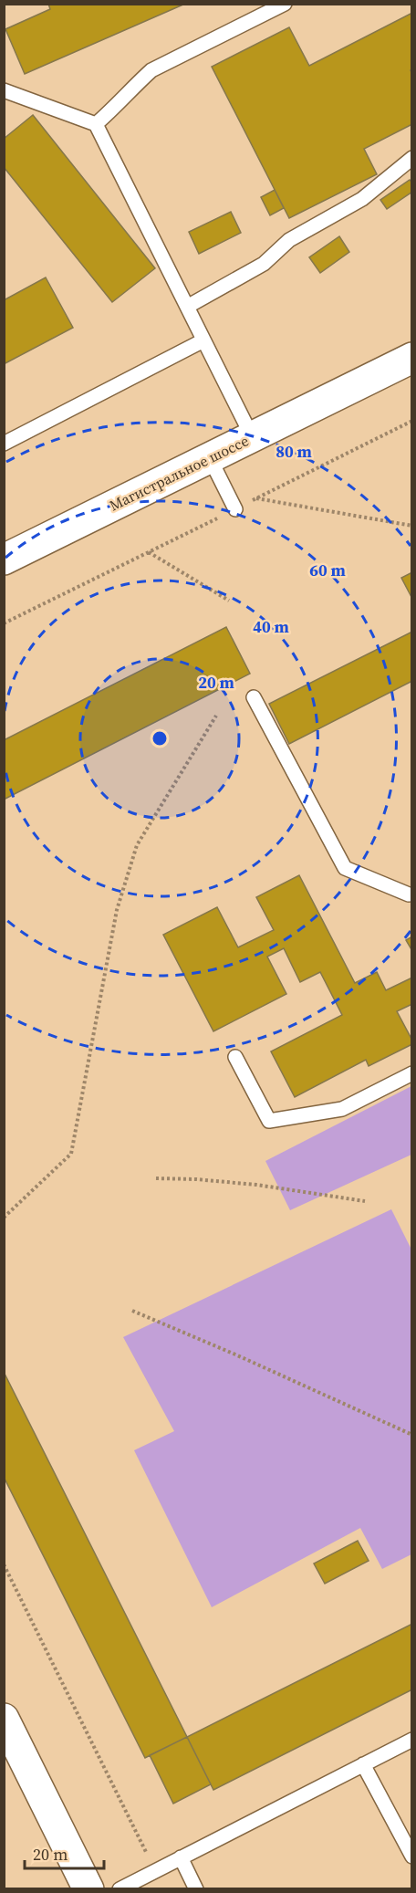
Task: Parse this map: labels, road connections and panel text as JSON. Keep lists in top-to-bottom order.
{
  "streets": {
    "main road": ["Магистральное шоссе"]
  },
  "scale_bar": "20 m",
  "rings": [
    "80 m",
    "60 m",
    "40 m",
    "20 m"
  ]
}
